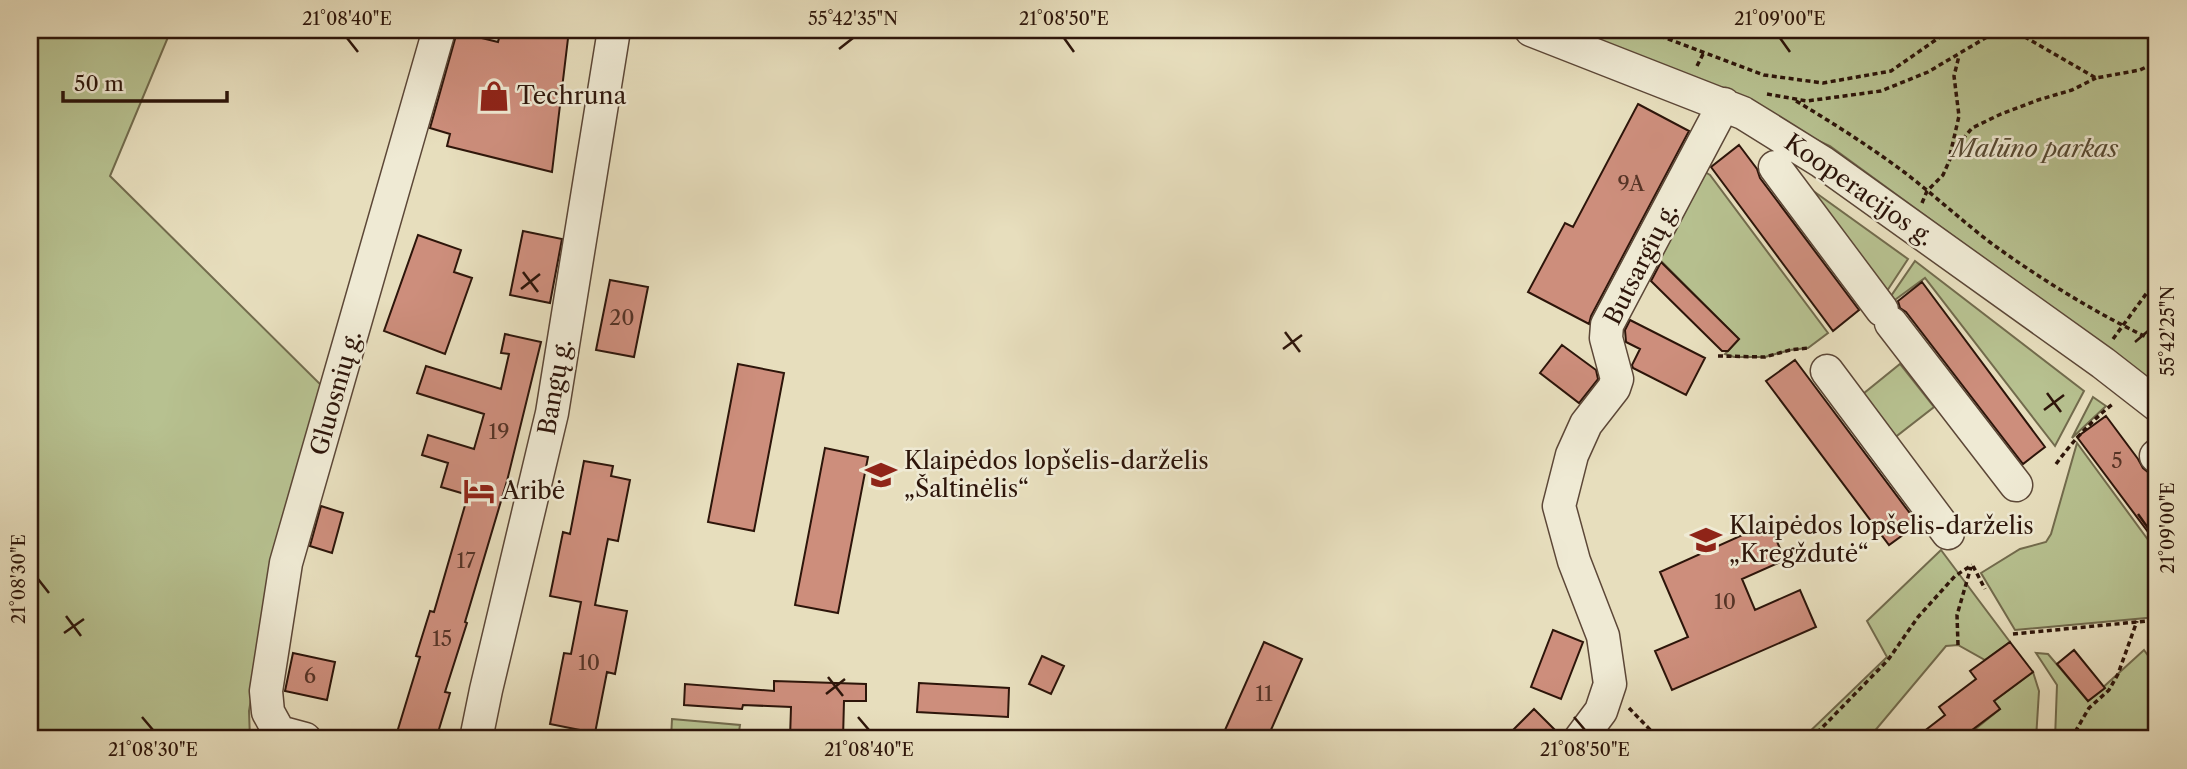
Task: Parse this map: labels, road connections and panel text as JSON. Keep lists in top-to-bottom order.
{
  "streets": {
    "street": [
      "Kooperacijos g.",
      "Butsargių g.",
      "Bangų g.",
      "Gluosnių g."
    ]
  },
  "crossings": [
    ["Kooperacijos g.", "Butsargių g."]
  ],
  "parks": ["Malūno parkas"],
  "places": {
    "shop": ["Techruna"],
    "school or university": ["Klaipėdos lopšelis-darželis „Šaltinėlis“", "Klaipėdos lopšelis-darželis „Kregždutė“"],
    "hotel": ["Aribė"]
  },
  "house_numbers": [
    "9A",
    "20",
    "19",
    "5",
    "17",
    "10",
    "15",
    "10",
    "6",
    "11"
  ],
  "scale_bar": "50 m",
  "coordinates": [
    "21°08'40\"E",
    "55°42'35\"N",
    "21°08'50\"E",
    "21°09'00\"E",
    "55°42'25\"N",
    "21°08'30\"E"
  ]
}
